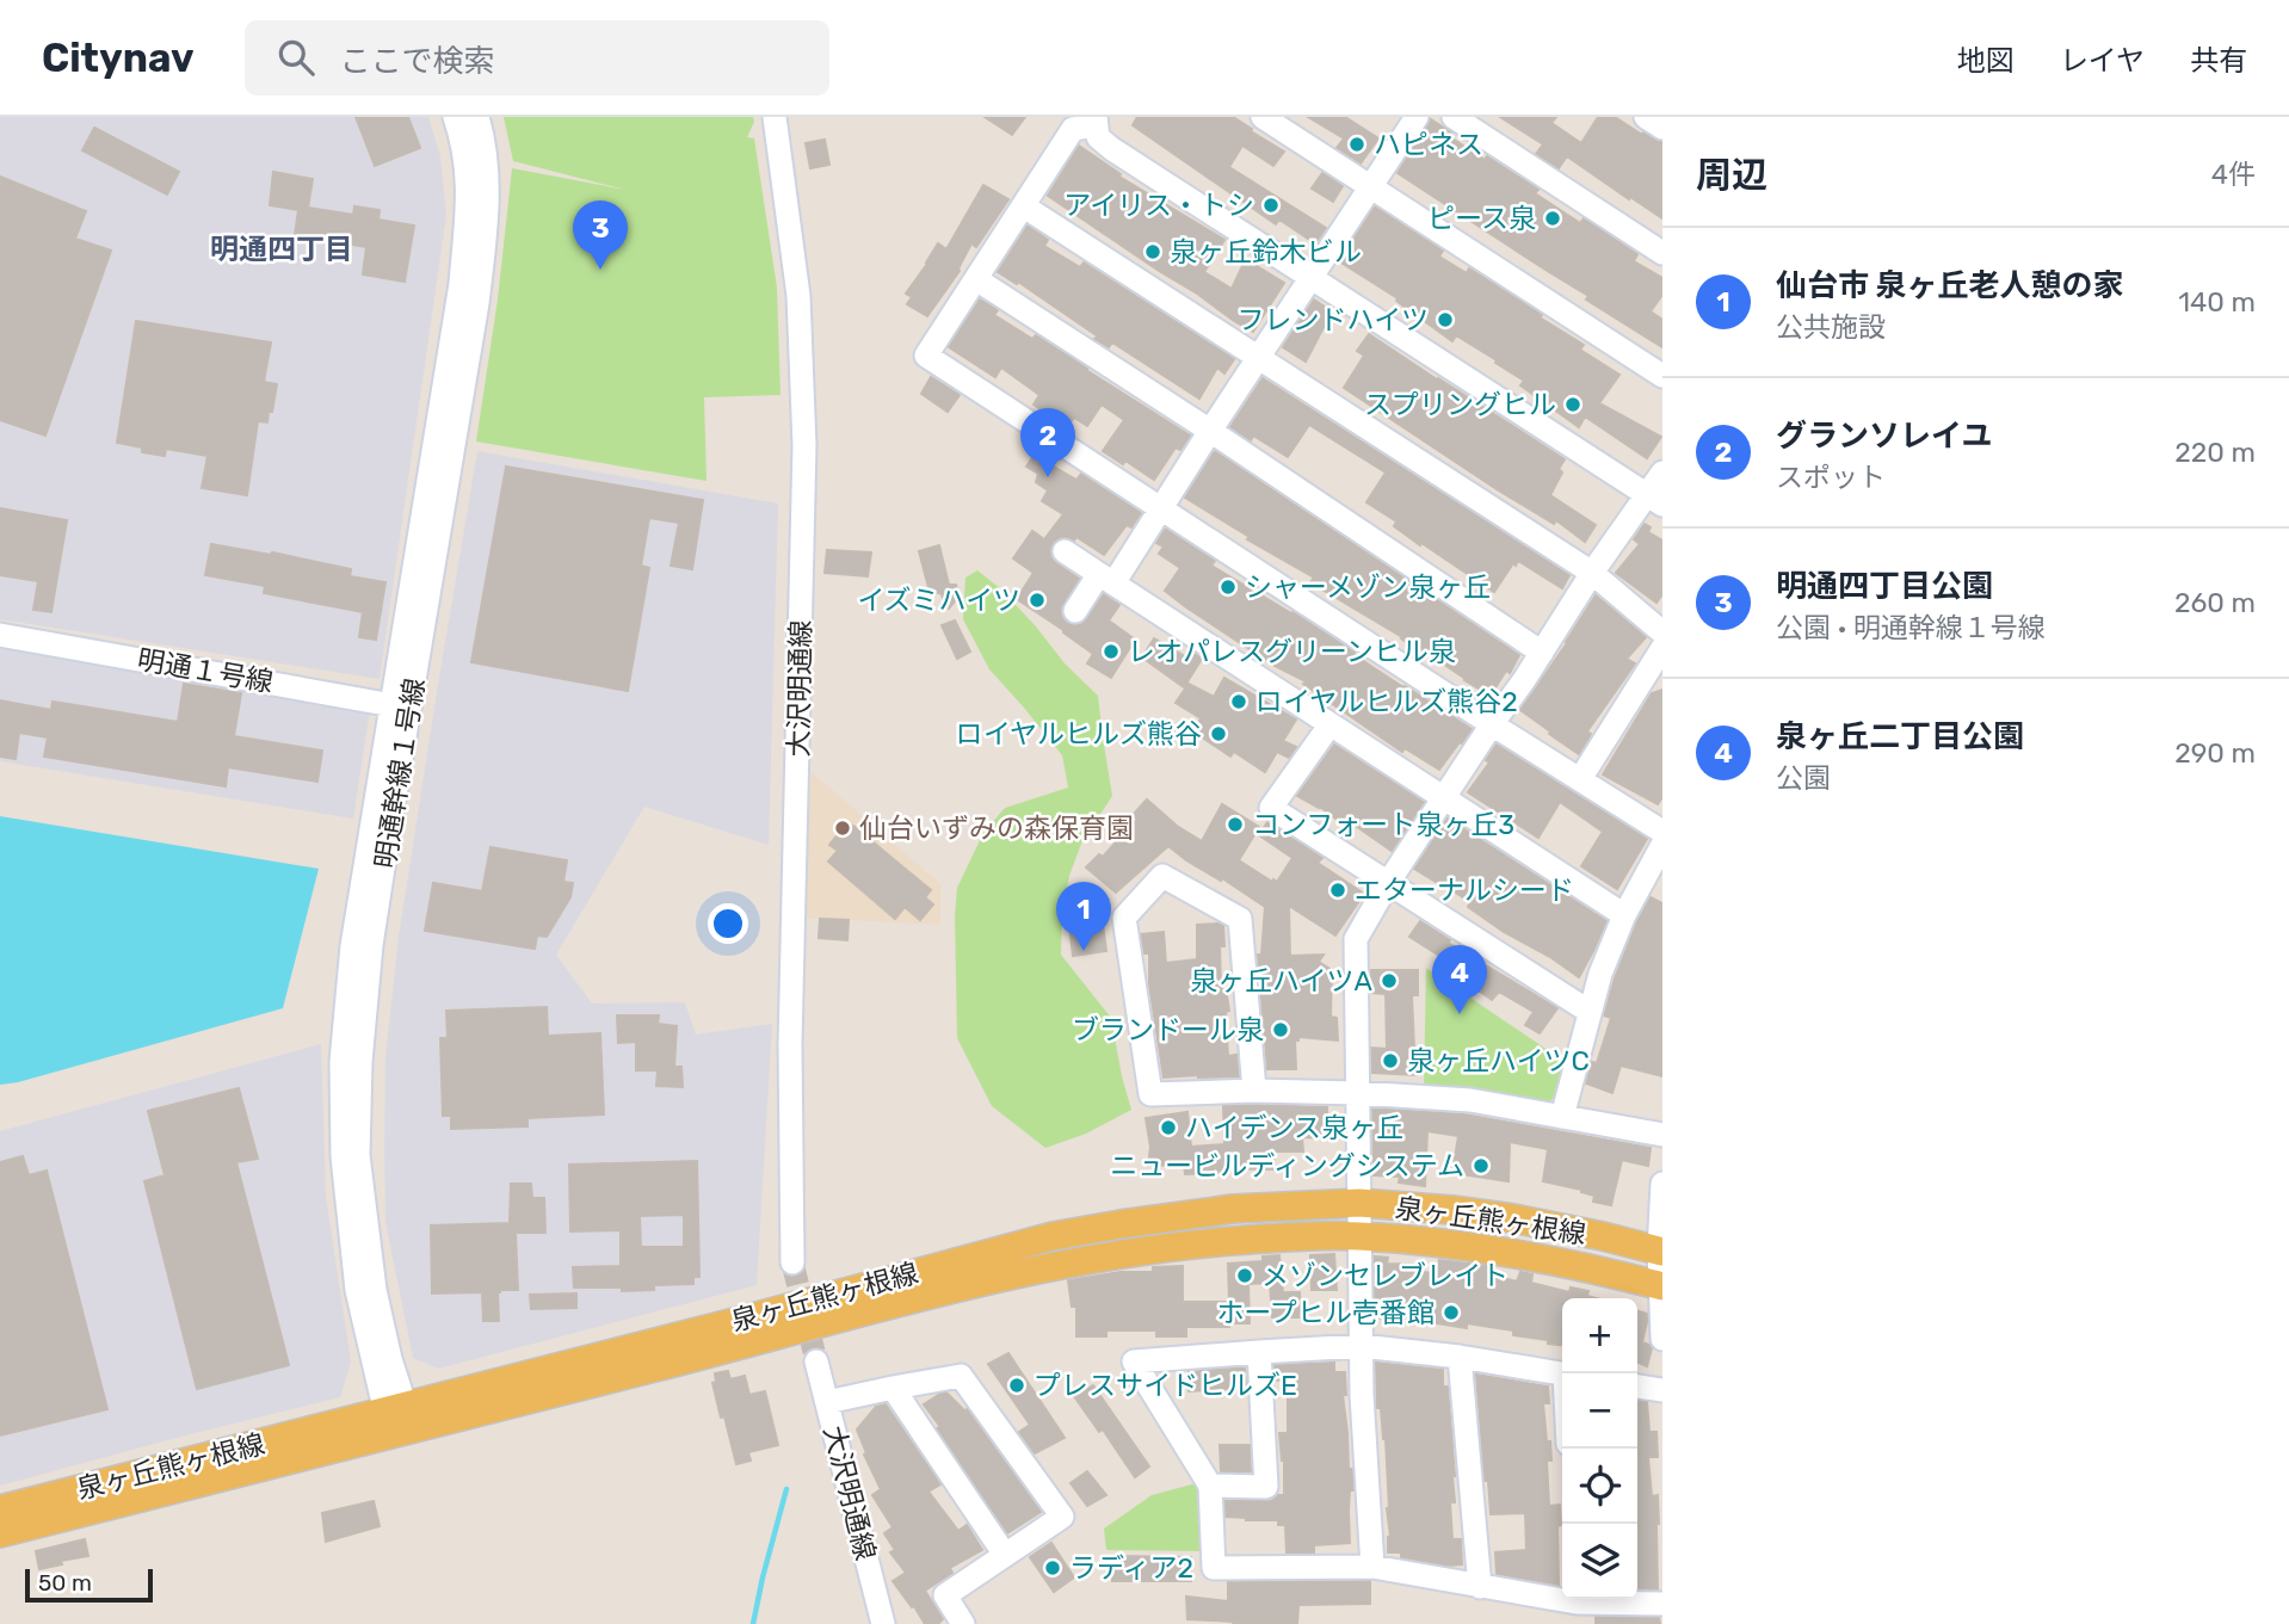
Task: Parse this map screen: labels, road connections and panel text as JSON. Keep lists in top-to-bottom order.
{
  "streets": {
    "main road": ["泉ヶ丘熊ヶ根線"],
    "street": ["明通１号線", "大沢明通線", "明通幹線１号線"]
  },
  "crossings": [
    ["明通１号線", "明通幹線１号線"]
  ],
  "districts": ["明通四丁目"],
  "places": [
    "ハピネス",
    "アイリス・トシ",
    "ピース泉",
    "泉ヶ丘鈴木ビル",
    "フレンドハイツ",
    "スプリングヒル",
    "シャーメゾン泉ヶ丘",
    "イズミハイツ",
    "レオパレスグリーンヒル泉",
    "ロイヤルヒルズ熊谷2",
    "ロイヤルヒルズ熊谷",
    "コンフォート泉ヶ丘3",
    "仙台いずみの森保育園",
    "エターナルシード",
    "泉ヶ丘ハイツA",
    "ブランドール泉",
    "泉ヶ丘ハイツC",
    "ハイデンス泉ヶ丘",
    "ニュービルディングシステム",
    "メゾンセレブレイト",
    "ホープヒル壱番館",
    "プレスサイドヒルズE",
    "ラディア2"
  ],
  "scale_bar": "50 m",
  "page": {
    "header": "Citynav",
    "search": "ここで検索",
    "nav": ["地図", "レイヤ", "共有"],
    "heading": ["周辺", "4件"],
    "pins": [
      "3",
      "2",
      "1",
      "4"
    ],
    "list": [
      {
        "mark": "1",
        "name": "仙台市 泉ヶ丘老人憩の家",
        "note": "公共施設",
        "value": "140 m"
      },
      {
        "mark": "2",
        "name": "グランソレイユ",
        "note": "スポット",
        "value": "220 m"
      },
      {
        "mark": "3",
        "name": "明通四丁目公園",
        "note": "公園 · 明通幹線１号線",
        "value": "260 m"
      },
      {
        "mark": "4",
        "name": "泉ヶ丘二丁目公園",
        "note": "公園",
        "value": "290 m"
      }
    ],
    "map_buttons": ["+", "−"],
    "scale": "50 m"
  }
}
